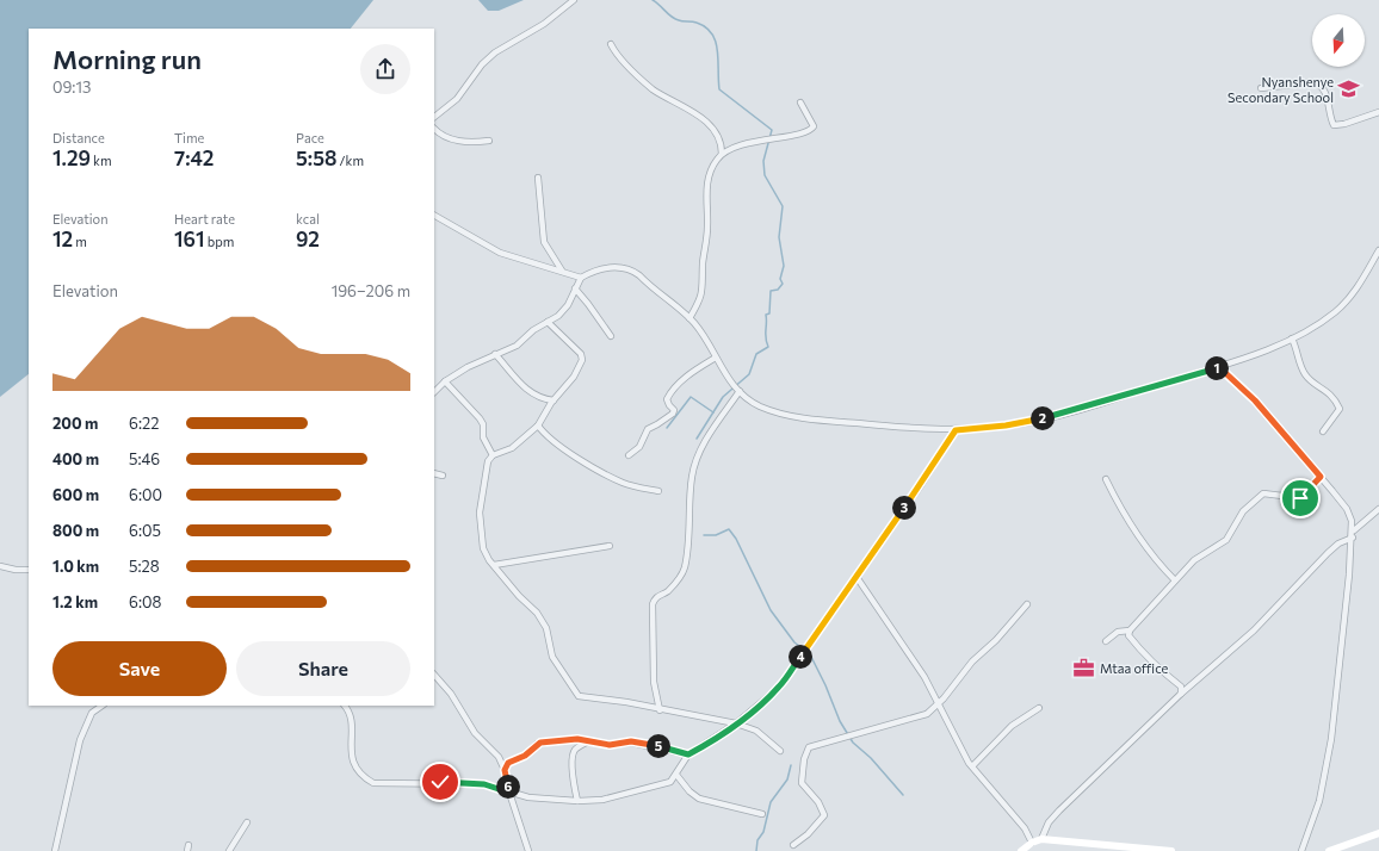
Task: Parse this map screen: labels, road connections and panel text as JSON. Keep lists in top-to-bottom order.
{
  "places": {
    "school or university": ["Nyanshenye Secondary School"],
    "office": ["Mtaa office"]
  },
  "north": "bottom",
  "page": {
    "heading": ["Morning run", "09:13"],
    "stats": [
      ["Distance", "1.29 km"],
      ["Time", "7:42"],
      ["Pace", "5:58 /km"],
      ["Elevation", "12 m"],
      ["Heart rate", "161 bpm"],
      ["kcal", "92"]
    ],
    "chart": ["Elevation", "196–206 m"],
    "pins": [
      "1",
      "2",
      "3",
      "4",
      "5",
      "6"
    ],
    "list": [
      {
        "name": "200 m",
        "note": "6:22"
      },
      {
        "name": "400 m",
        "note": "5:46"
      },
      {
        "name": "600 m",
        "note": "6:00"
      },
      {
        "name": "800 m",
        "note": "6:05"
      },
      {
        "name": "1.0 km",
        "note": "5:28"
      },
      {
        "name": "1.2 km",
        "note": "6:08"
      }
    ],
    "buttons": ["Save", "Share"]
  }
}
